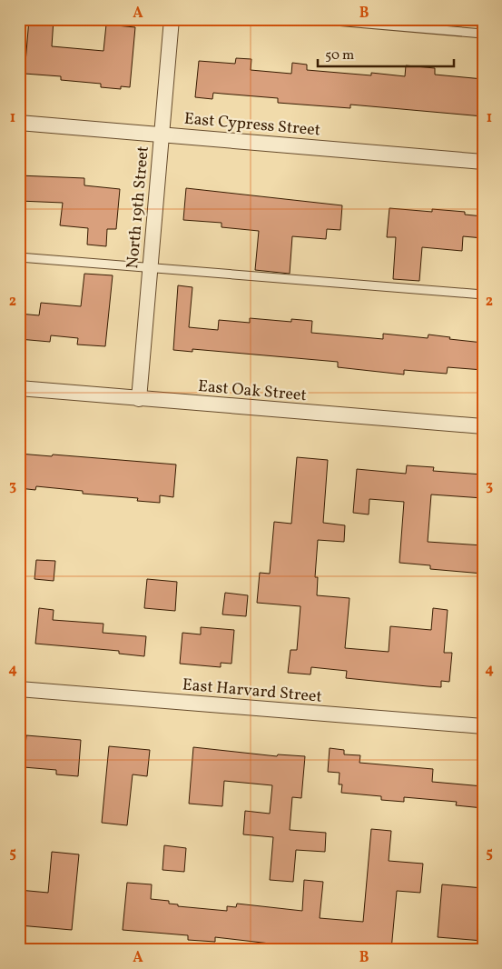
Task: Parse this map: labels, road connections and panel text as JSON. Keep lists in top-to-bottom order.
{
  "streets": {
    "street": [
      "East Cypress Street",
      "North 19th Street",
      "East Oak Street",
      "East Harvard Street"
    ]
  },
  "crossings": [
    ["East Cypress Street", "North 19th Street"],
    ["North 19th Street", "East Oak Street"]
  ],
  "scale_bar": "50 m",
  "grid": {
    "columns": ["A", "B"],
    "rows": [
      "1",
      "2",
      "3",
      "4",
      "5"
    ]
  }
}
